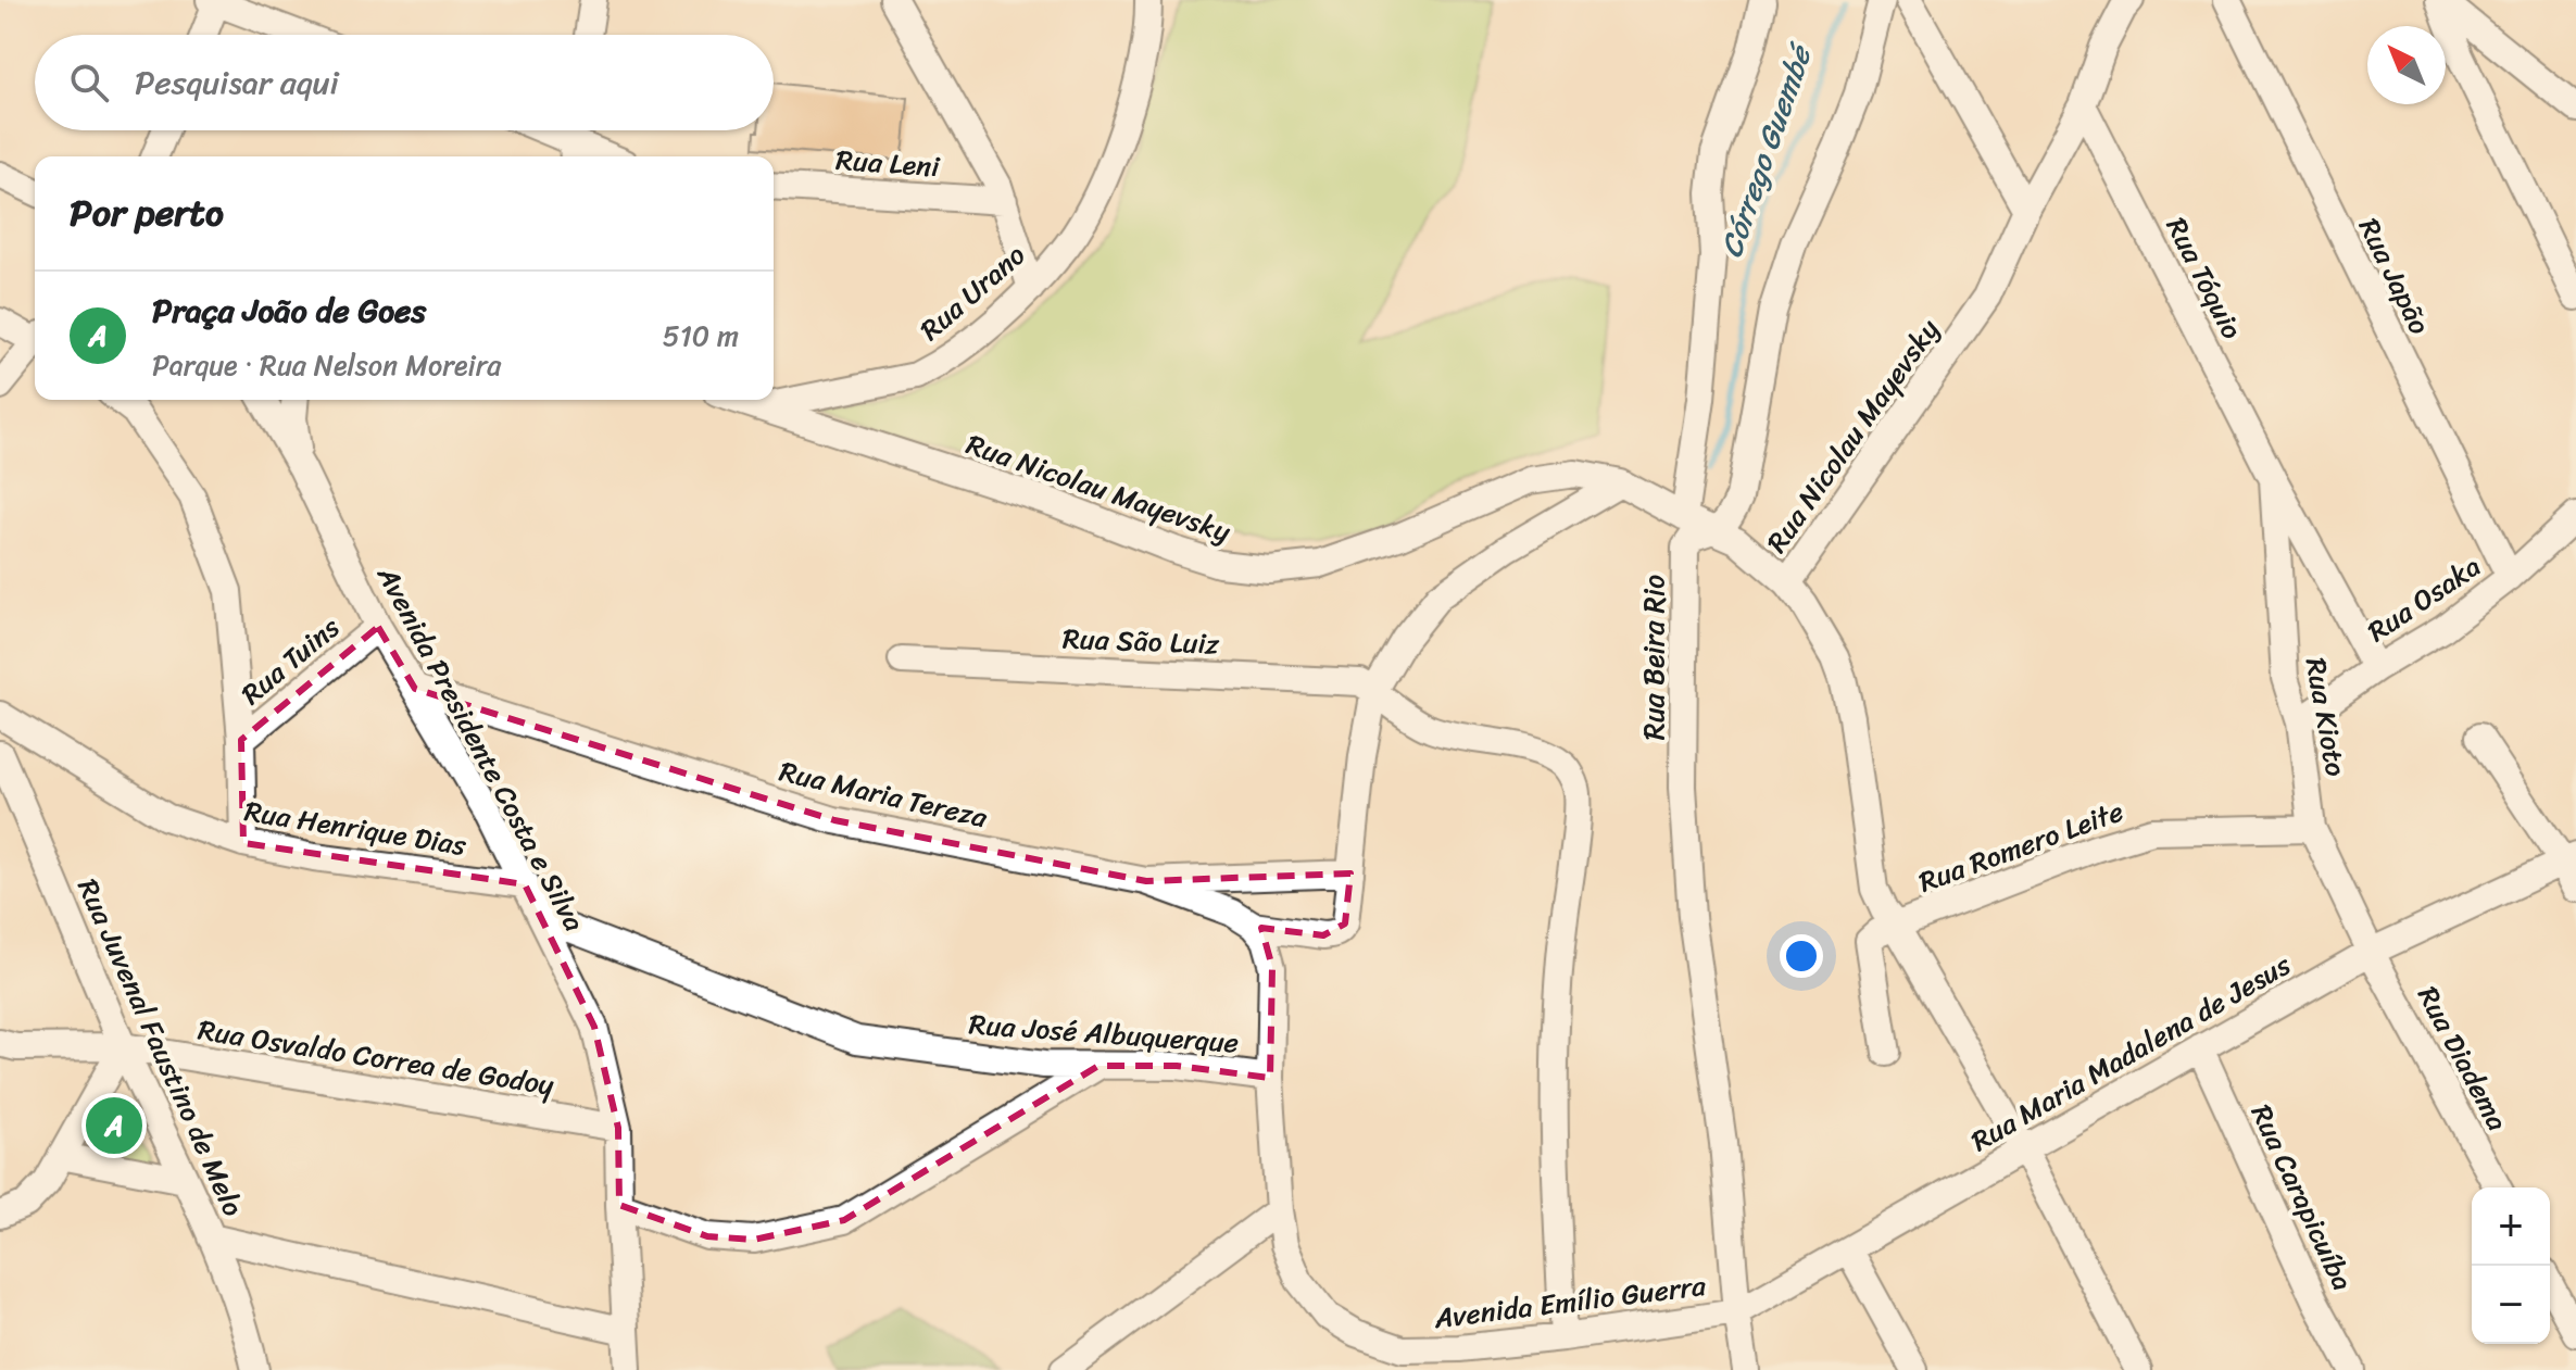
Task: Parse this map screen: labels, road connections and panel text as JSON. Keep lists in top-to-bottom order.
{
  "streets": {
    "street": [
      "Rua Leni",
      "Rua Japão",
      "Rua Tóquio",
      "Rua Urano",
      "Rua Nicolau Mayevsky",
      "Rua Osaka",
      "Rua São Luiz",
      "Rua Beira Rio",
      "Rua Tuins",
      "Rua Kioto",
      "Avenida Presidente Costa e Silva",
      "Rua Maria Tereza",
      "Rua Henrique Dias",
      "Rua Romero Leite",
      "Rua José Albuquerque",
      "Rua Juvenal Faustino de Melo",
      "Rua Maria Madalena de Jesus",
      "Rua Osvaldo Correa de Godoy",
      "Rua Diadema",
      "Rua Carapicuíba",
      "Avenida Emílio Guerra"
    ]
  },
  "crossings": [
    ["Rua Japão", "Rua Osaka"],
    ["Rua Tóquio", "Rua Nicolau Mayevsky"],
    ["Rua Tóquio", "Rua Osaka"],
    ["Rua Tóquio", "Rua Kioto"],
    ["Rua Urano", "Rua Nicolau Mayevsky"],
    ["Rua Nicolau Mayevsky", "Rua Beira Rio"],
    ["Rua Osaka", "Rua Kioto"],
    ["Rua Beira Rio", "Rua Maria Madalena de Jesus"],
    ["Rua Beira Rio", "Avenida Emílio Guerra"],
    ["Rua Tuins", "Avenida Presidente Costa e Silva"],
    ["Rua Kioto", "Rua Romero Leite"],
    ["Rua Kioto", "Rua Maria Madalena de Jesus"],
    ["Rua Kioto", "Rua Diadema"],
    ["Avenida Presidente Costa e Silva", "Rua Maria Tereza"],
    ["Avenida Presidente Costa e Silva", "Rua Henrique Dias"],
    ["Avenida Presidente Costa e Silva", "Rua José Albuquerque"],
    ["Avenida Presidente Costa e Silva", "Rua Osvaldo Correa de Godoy"],
    ["Rua José Albuquerque", "Avenida Emílio Guerra"],
    ["Rua Juvenal Faustino de Melo", "Rua Osvaldo Correa de Godoy"],
    ["Rua Maria Madalena de Jesus", "Rua Diadema"],
    ["Rua Maria Madalena de Jesus", "Rua Carapicuíba"],
    ["Rua Maria Madalena de Jesus", "Avenida Emílio Guerra"]
  ],
  "water": ["Córrego Guembé"],
  "north": "top left",
  "page": {
    "search": "Pesquisar aqui",
    "heading": "Por perto",
    "list": [
      {
        "mark": "A",
        "name": "Praça João de Goes",
        "note": "Parque · Rua Nelson Moreira",
        "value": "510 m"
      }
    ],
    "pins": "A",
    "map_buttons": ["+", "−"]
  }
}
